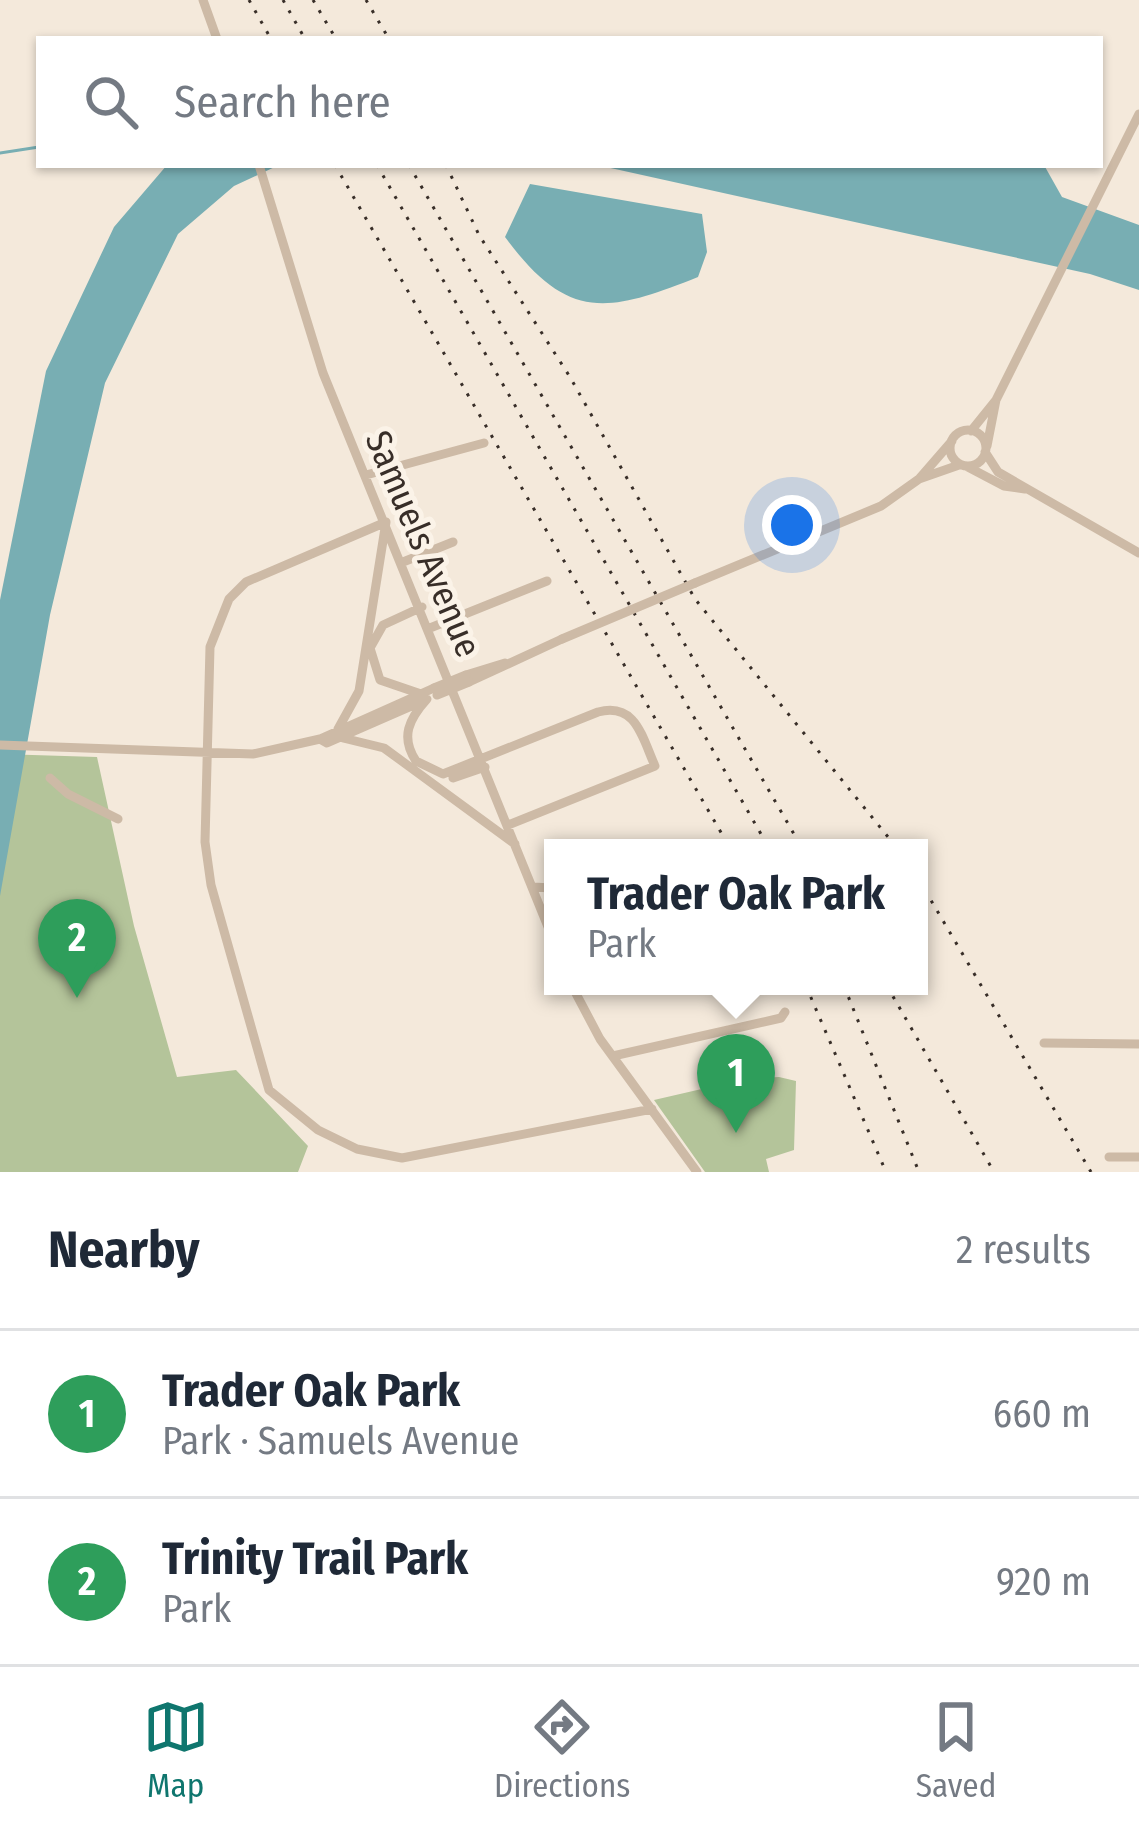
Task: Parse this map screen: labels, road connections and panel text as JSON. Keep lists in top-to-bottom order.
{
  "streets": {
    "street": ["Samuels Avenue"]
  },
  "page": {
    "search": "Search here",
    "popup": ["Trader Oak Park", "Park"],
    "pins": ["2", "1"],
    "heading": ["Nearby", "2 results"],
    "list": [
      {
        "mark": "1",
        "name": "Trader Oak Park",
        "note": "Park · Samuels Avenue",
        "value": "660 m"
      },
      {
        "mark": "2",
        "name": "Trinity Trail Park",
        "note": "Park",
        "value": "920 m"
      }
    ],
    "nav": ["Map", "Directions", "Saved"]
  }
}
